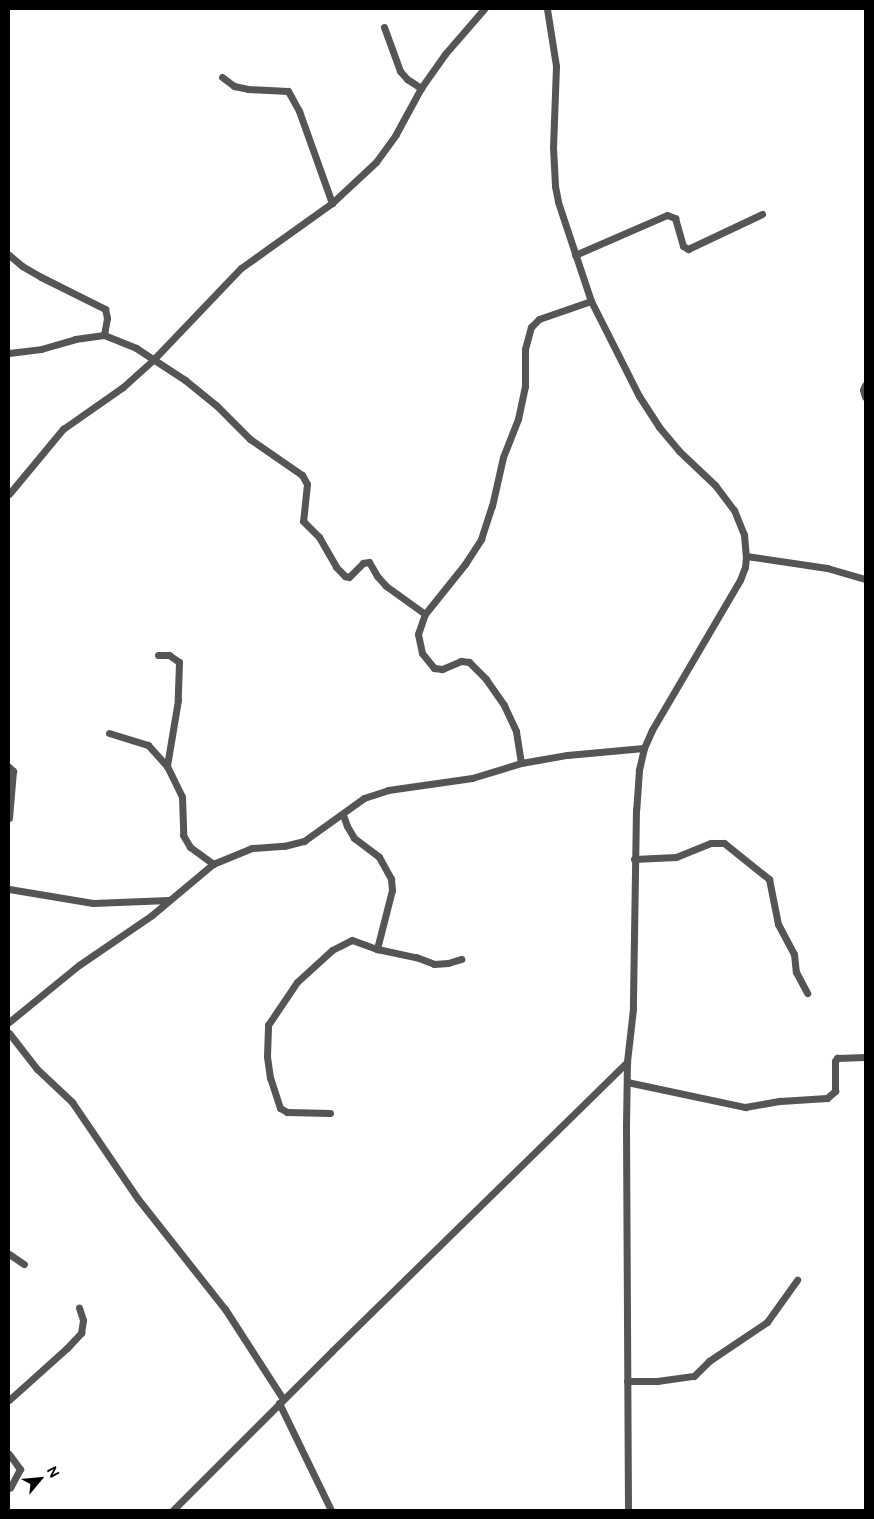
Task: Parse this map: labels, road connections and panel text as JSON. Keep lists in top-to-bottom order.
{
  "north": "top right"
}
